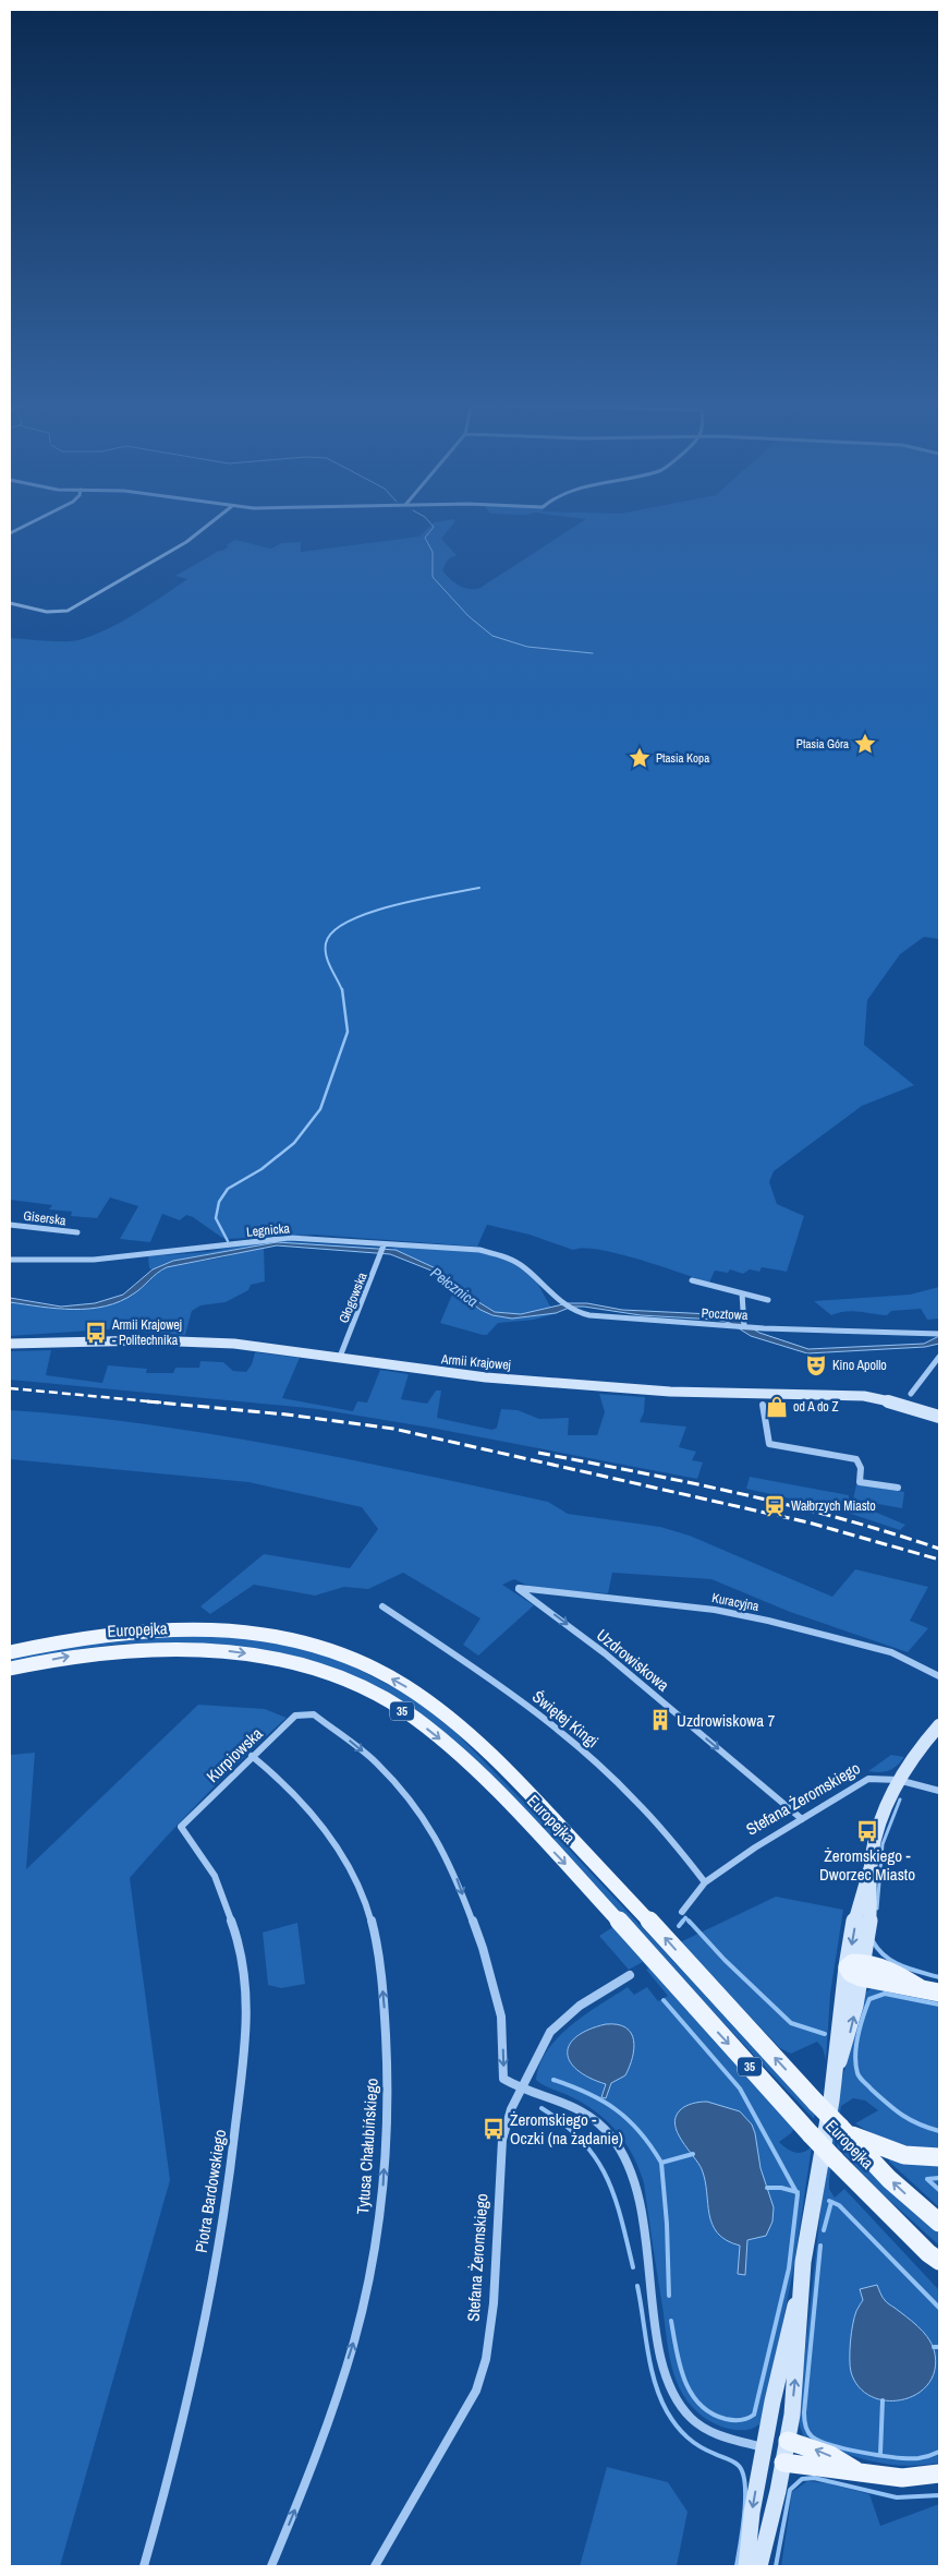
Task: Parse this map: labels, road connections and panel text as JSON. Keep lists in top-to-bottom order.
{
  "streets": {
    "main road": ["Armii Krajowej", "Europejka", "35"],
    "street": [
      "Giserska",
      "Legnicka",
      "Głogowska",
      "Pocztowa",
      "Kuracyjna",
      "Uzdrowiskowa",
      "Świętej Kingi",
      "Kurpiowska",
      "Stefana Żeromskiego",
      "Tytusa Chałubińskiego",
      "Piotra Bardowskiego"
    ]
  },
  "crossings": [
    ["Legnicka", "Głogowska"],
    ["Legnicka", "Pocztowa"],
    ["Głogowska", "Armii Krajowej"],
    ["Kuracyjna", "Uzdrowiskowa"],
    ["Uzdrowiskowa", "Stefana Żeromskiego"],
    ["Świętej Kingi", "Stefana Żeromskiego"],
    ["Kurpiowska", "Stefana Żeromskiego"],
    ["Kurpiowska", "Tytusa Chałubińskiego"],
    ["Kurpiowska", "Piotra Bardowskiego"]
  ],
  "one_way": ["Uzdrowiskowa", "Kurpiowska", "Tytusa Chałubińskiego"],
  "water": ["Pełcznica"],
  "places": {
    "place": ["Ptasia Góra", "Ptasia Kopa"],
    "bus stop": ["Armii Krajowej - Politechnika", "Żeromskiego - Dworzec Miasto", "Żeromskiego - Oczki (na żądanie)"],
    "theatre": ["Kino Apollo"],
    "shop": ["od A do Z"],
    "station": ["Wałbrzych Miasto"],
    "building": ["Uzdrowiskowa 7"]
  }
}
